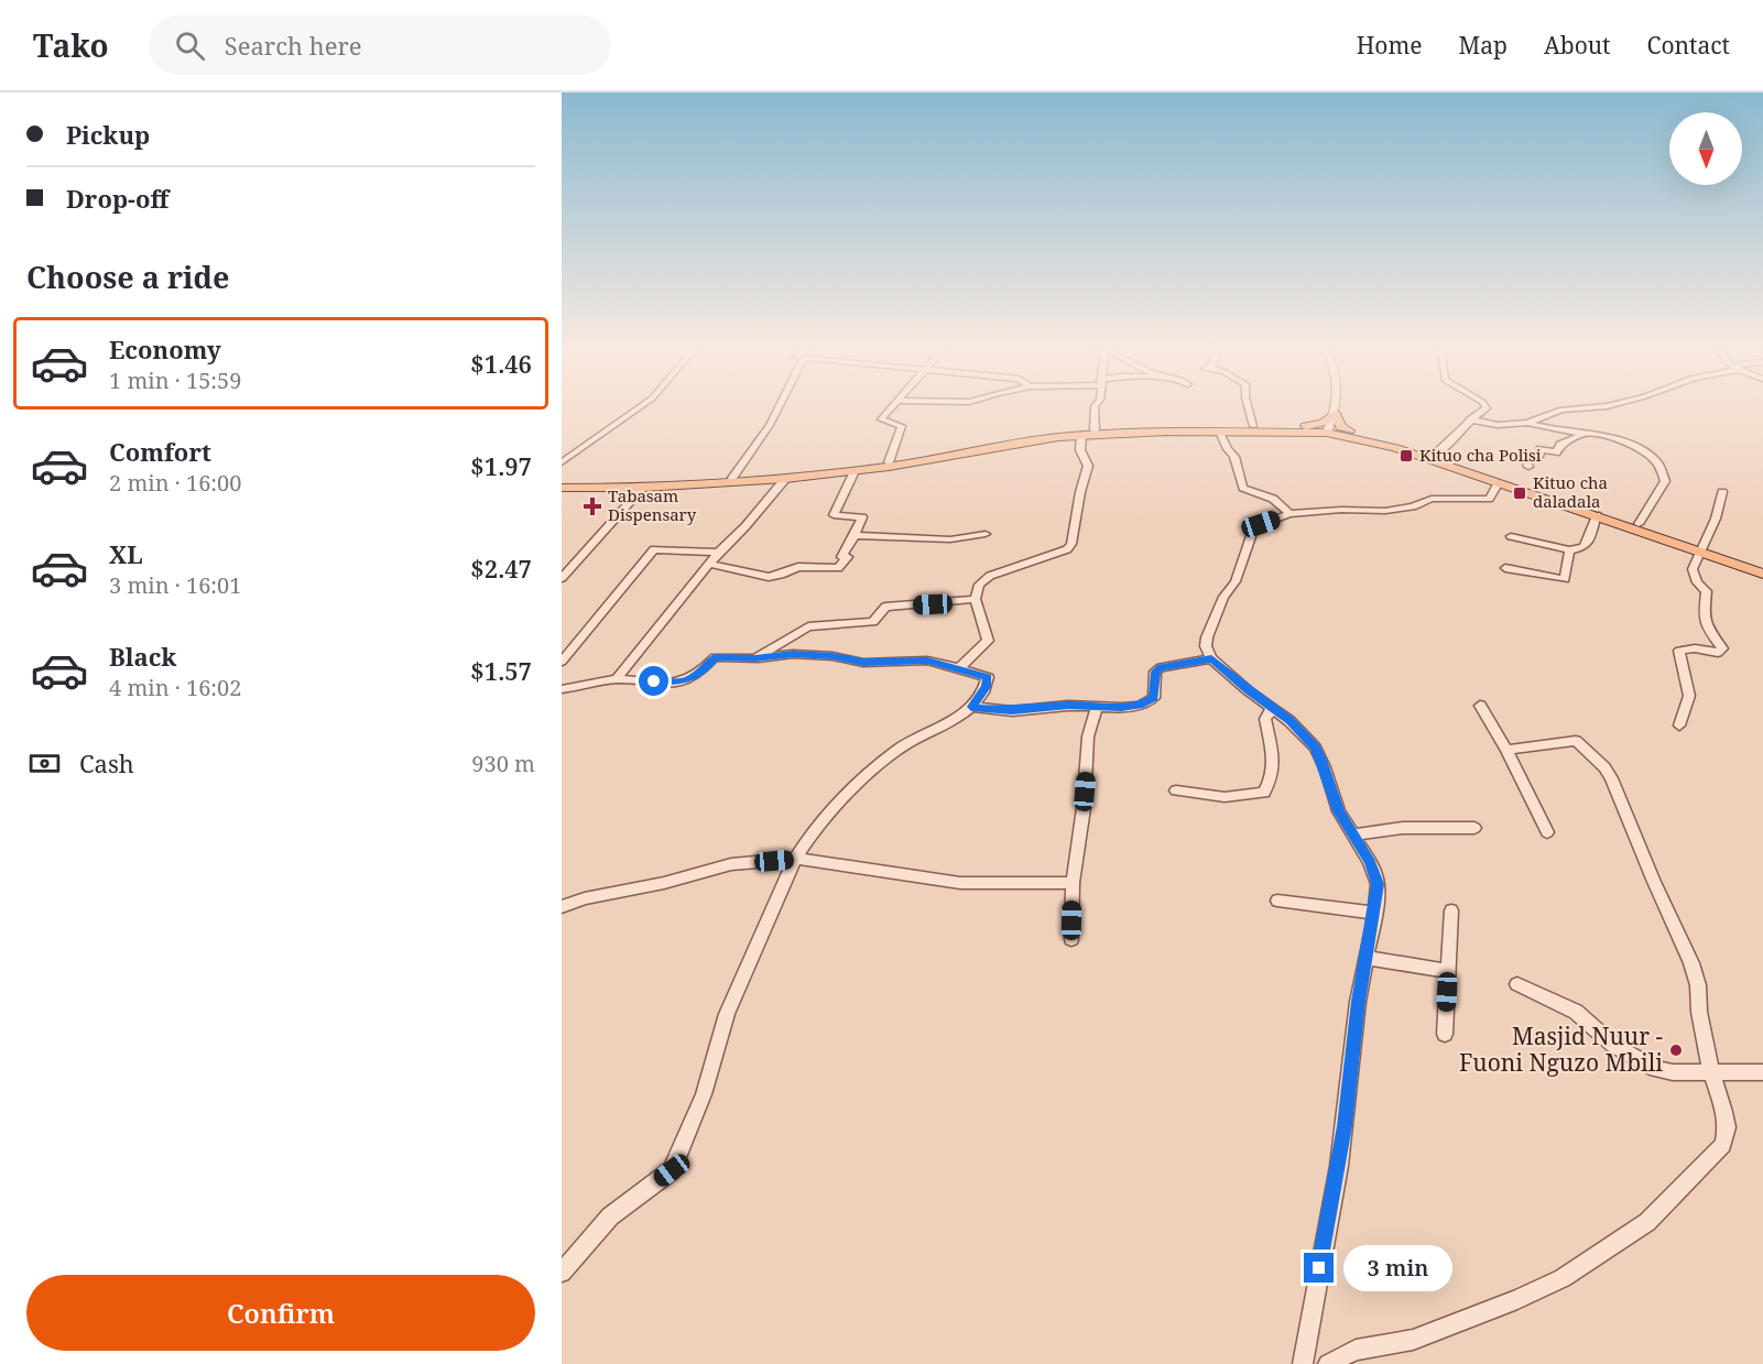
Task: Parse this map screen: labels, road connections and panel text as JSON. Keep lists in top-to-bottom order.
{
  "places": {
    "transit": ["Kituo cha Polisi", "Kituo cha daladala"],
    "health": ["Tabasam Dispensary"],
    "other": ["Masjid Nuur - Fuoni Nguzo Mbili"]
  },
  "north": "bottom",
  "page": {
    "header": "Tako",
    "search": "Search here",
    "nav": [
      "Home",
      "Map",
      "About",
      "Contact"
    ],
    "banner": ["Pickup", "Drop-off"],
    "heading": "Choose a ride",
    "list": [
      {
        "name": "Economy",
        "note": "1 min · 15:59",
        "value": "$1.46"
      },
      {
        "name": "Comfort",
        "note": "2 min · 16:00",
        "value": "$1.97"
      },
      {
        "name": "XL",
        "note": "3 min · 16:01",
        "value": "$2.47"
      },
      {
        "name": "Black",
        "note": "4 min · 16:02",
        "value": "$1.57"
      }
    ],
    "pay": ["Cash", "930 m"],
    "bubble": "3 min",
    "buttons": "Confirm"
  }
}
